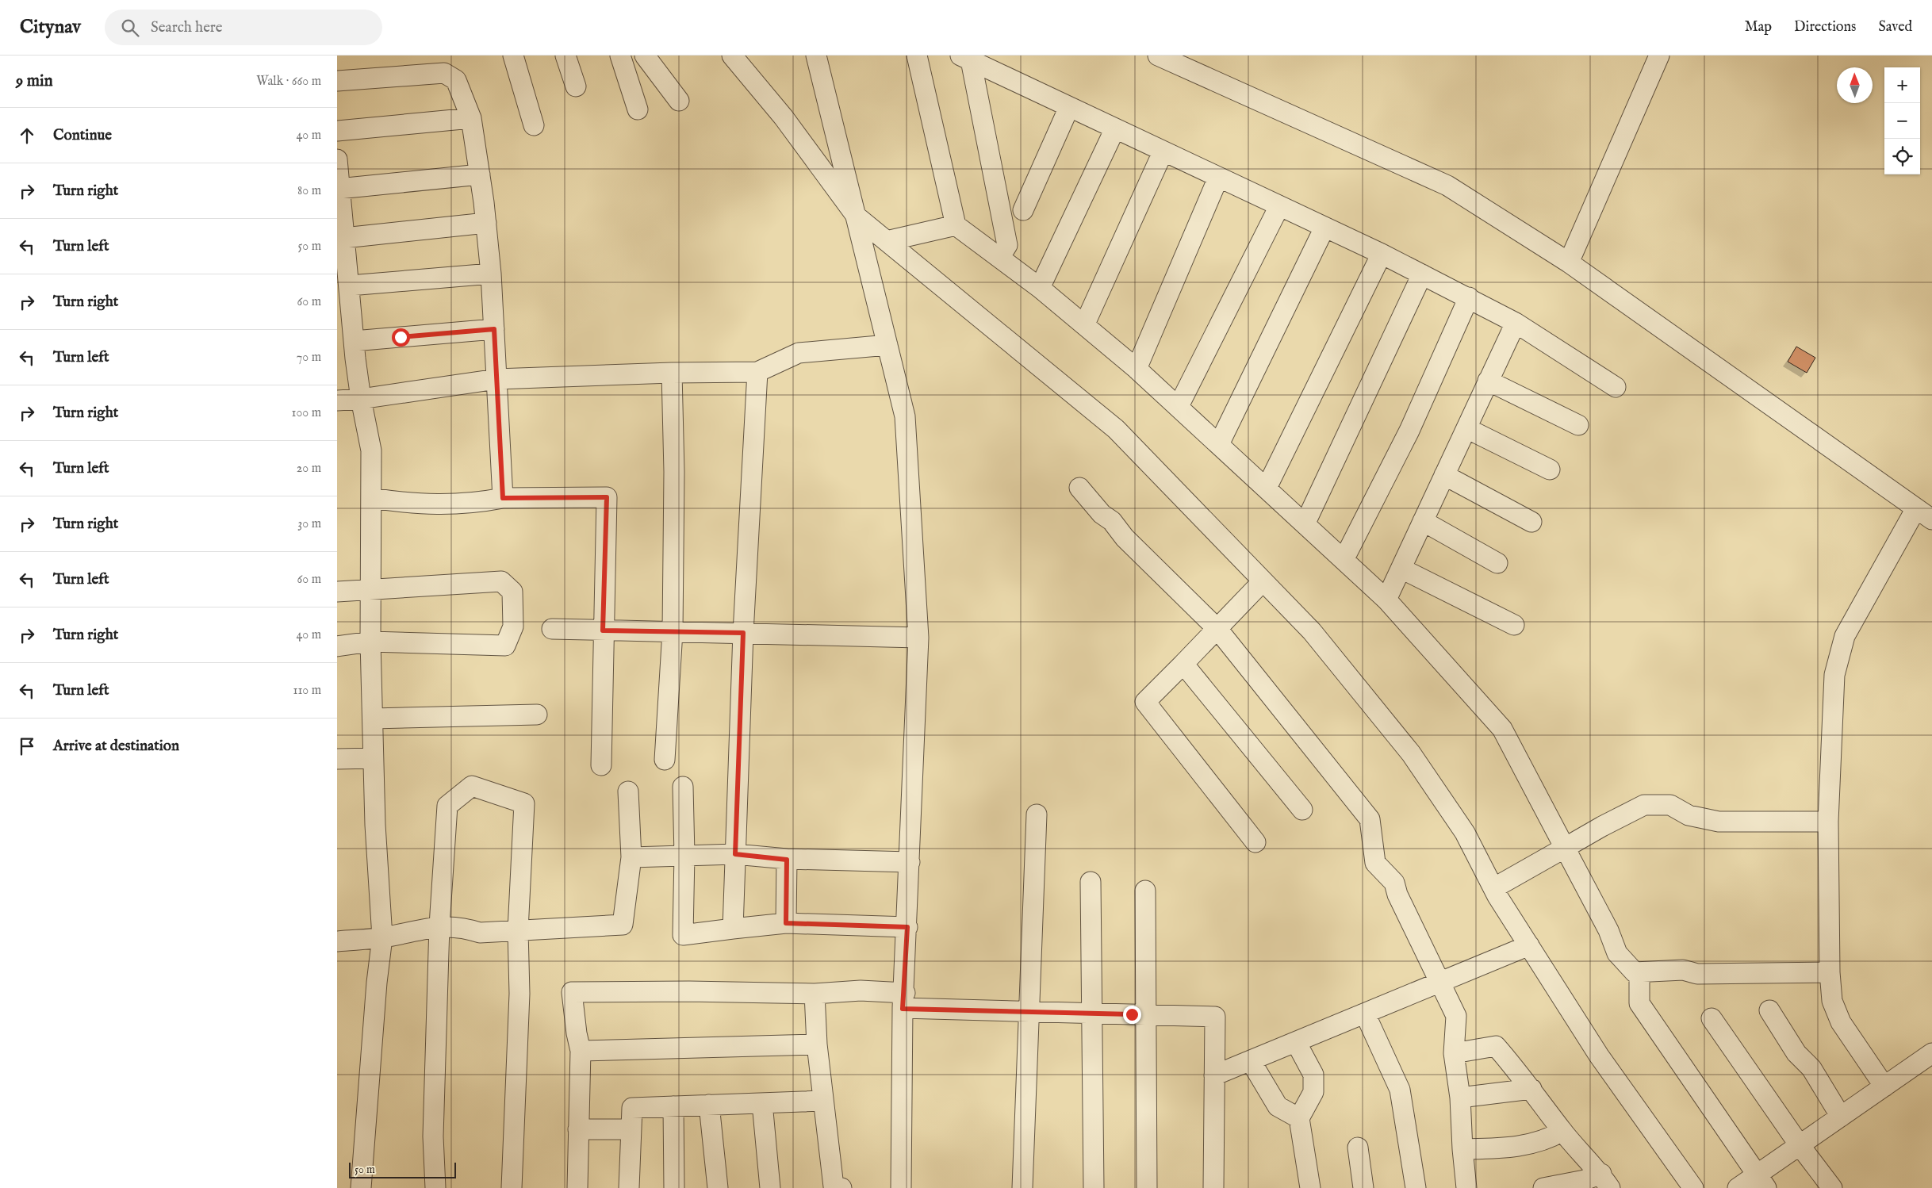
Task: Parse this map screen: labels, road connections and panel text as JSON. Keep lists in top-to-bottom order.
{
  "scale_bar": "50 m",
  "north": "top",
  "page": {
    "header": "Citynav",
    "search": "Search here",
    "nav": ["Map", "Directions", "Saved"],
    "heading": ["9 min", "Walk · 660 m"],
    "map_buttons": ["+", "−"],
    "list": [
      ["Continue", "40 m"],
      ["Turn right", "80 m"],
      ["Turn left", "50 m"],
      ["Turn right", "60 m"],
      ["Turn left", "70 m"],
      ["Turn right", "100 m"],
      ["Turn left", "20 m"],
      ["Turn right", "30 m"],
      ["Turn left", "60 m"],
      ["Turn right", "40 m"],
      ["Turn left", "110 m"],
      "Arrive at destination"
    ],
    "scale": "50 m"
  }
}
